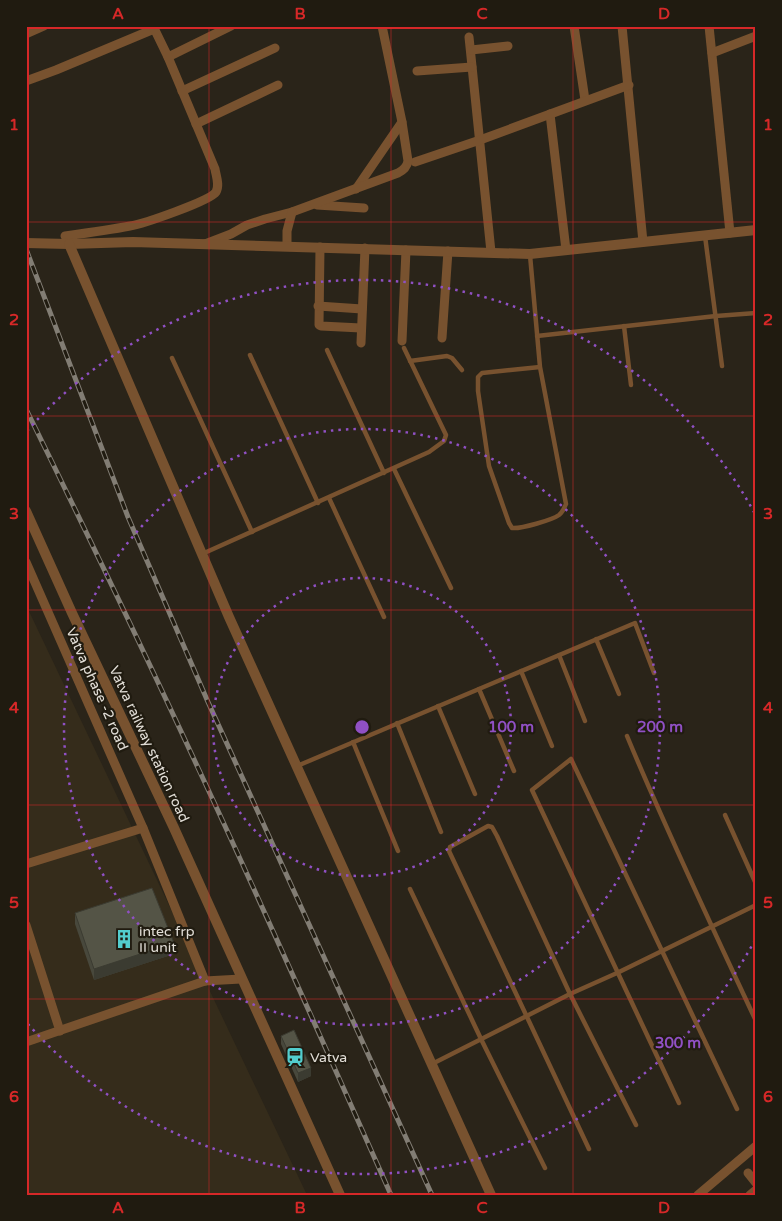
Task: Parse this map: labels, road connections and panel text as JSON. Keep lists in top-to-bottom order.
{
  "streets": {
    "street": ["Vatva phase -2 road", "Vatva railway station road"]
  },
  "places": {
    "building": ["intec frp II unit"],
    "station": ["Vatva"]
  },
  "grid": {
    "columns": [
      "A",
      "B",
      "C",
      "D"
    ],
    "rows": [
      "1",
      "2",
      "3",
      "4",
      "5",
      "6"
    ]
  },
  "rings": ["100 m", "200 m", "300 m"]
}
